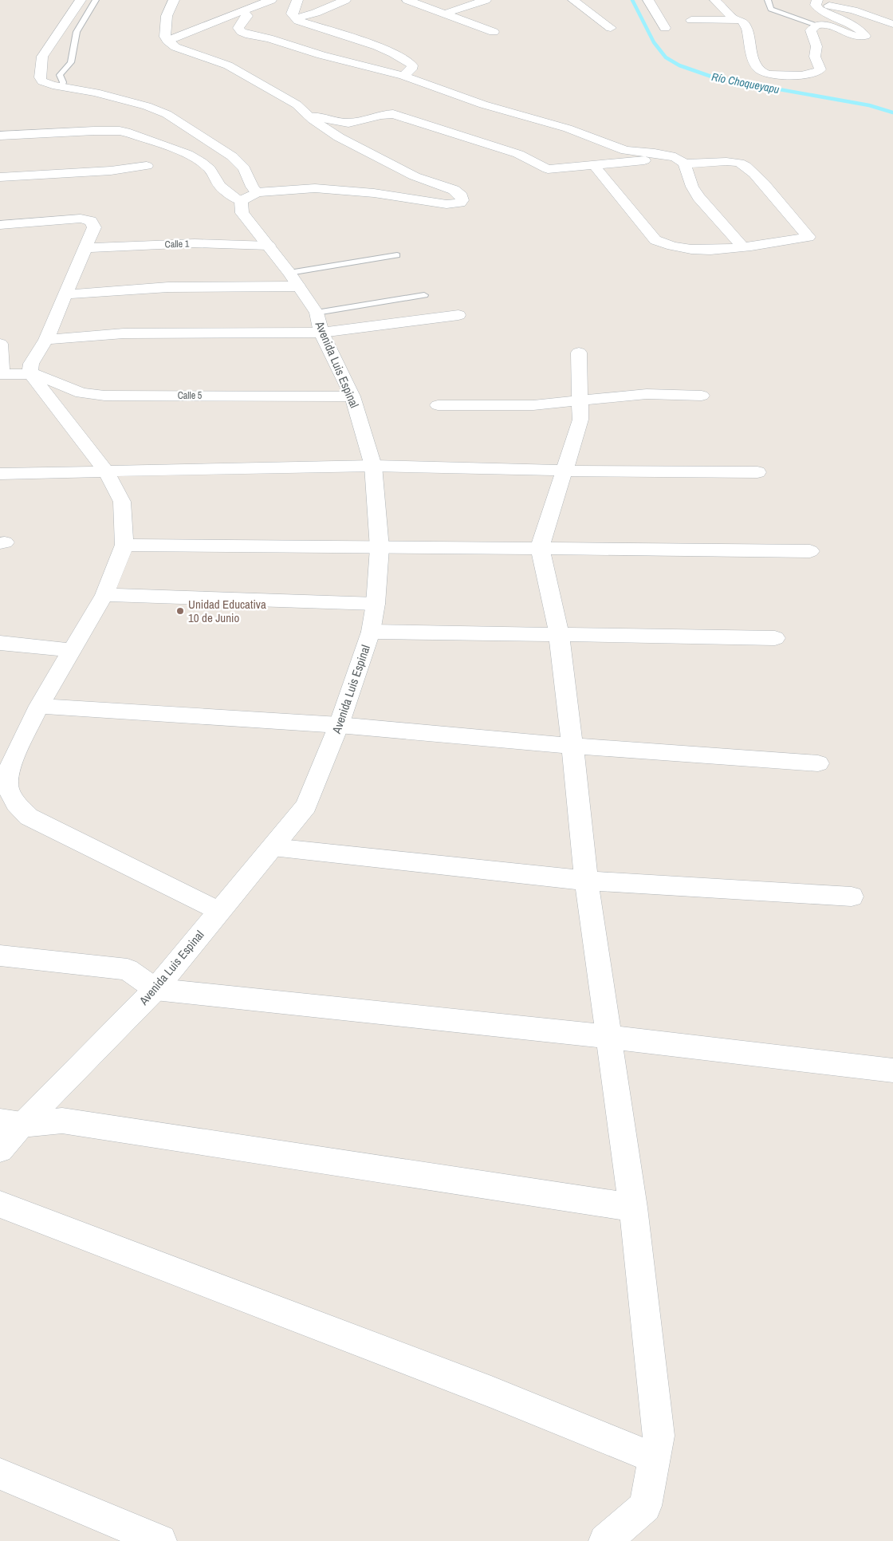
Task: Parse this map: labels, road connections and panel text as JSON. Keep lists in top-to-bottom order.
{
  "streets": {
    "street": ["Calle 1", "Avenida Luis Espinal", "Calle 5"]
  },
  "crossings": [
    ["Calle 1", "Avenida Luis Espinal"],
    ["Avenida Luis Espinal", "Calle 5"]
  ],
  "water": ["Río Choqueyapu"],
  "places": ["Unidad Educativa 10 de Junio"]
}
